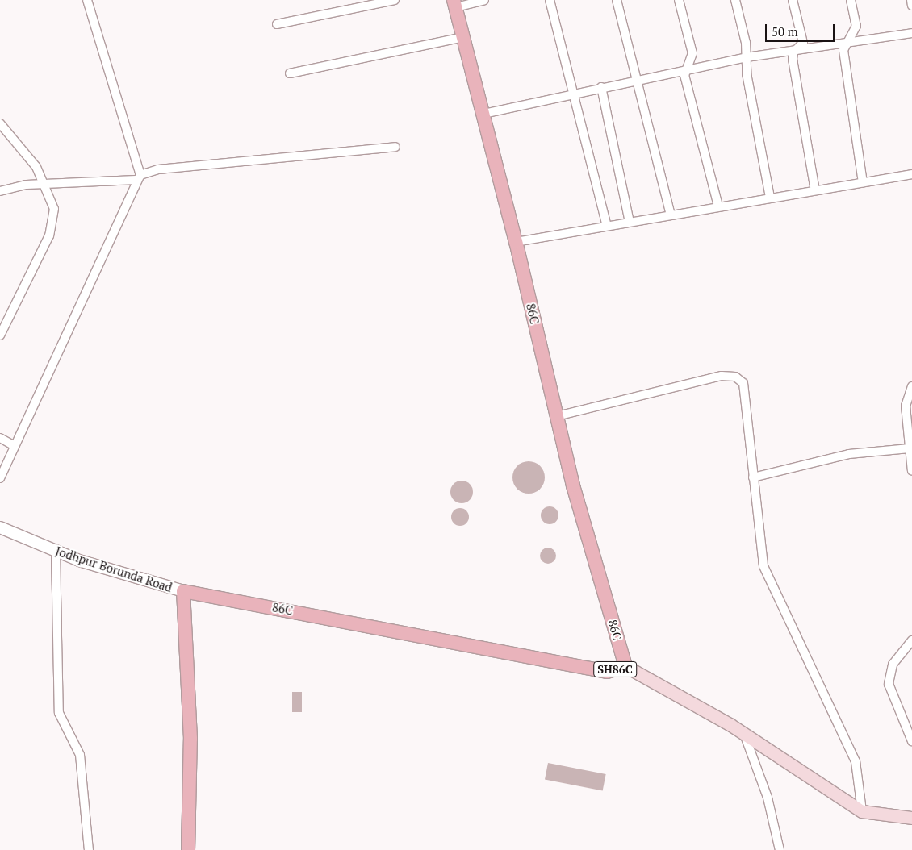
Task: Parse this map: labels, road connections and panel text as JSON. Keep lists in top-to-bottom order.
{
  "streets": {
    "main road": ["86C", "SH86C"],
    "street": ["Jodhpur Borunda Road"]
  },
  "crossings": [
    ["86C", "Jodhpur Borunda Road"]
  ],
  "scale_bar": "50 m"
}
